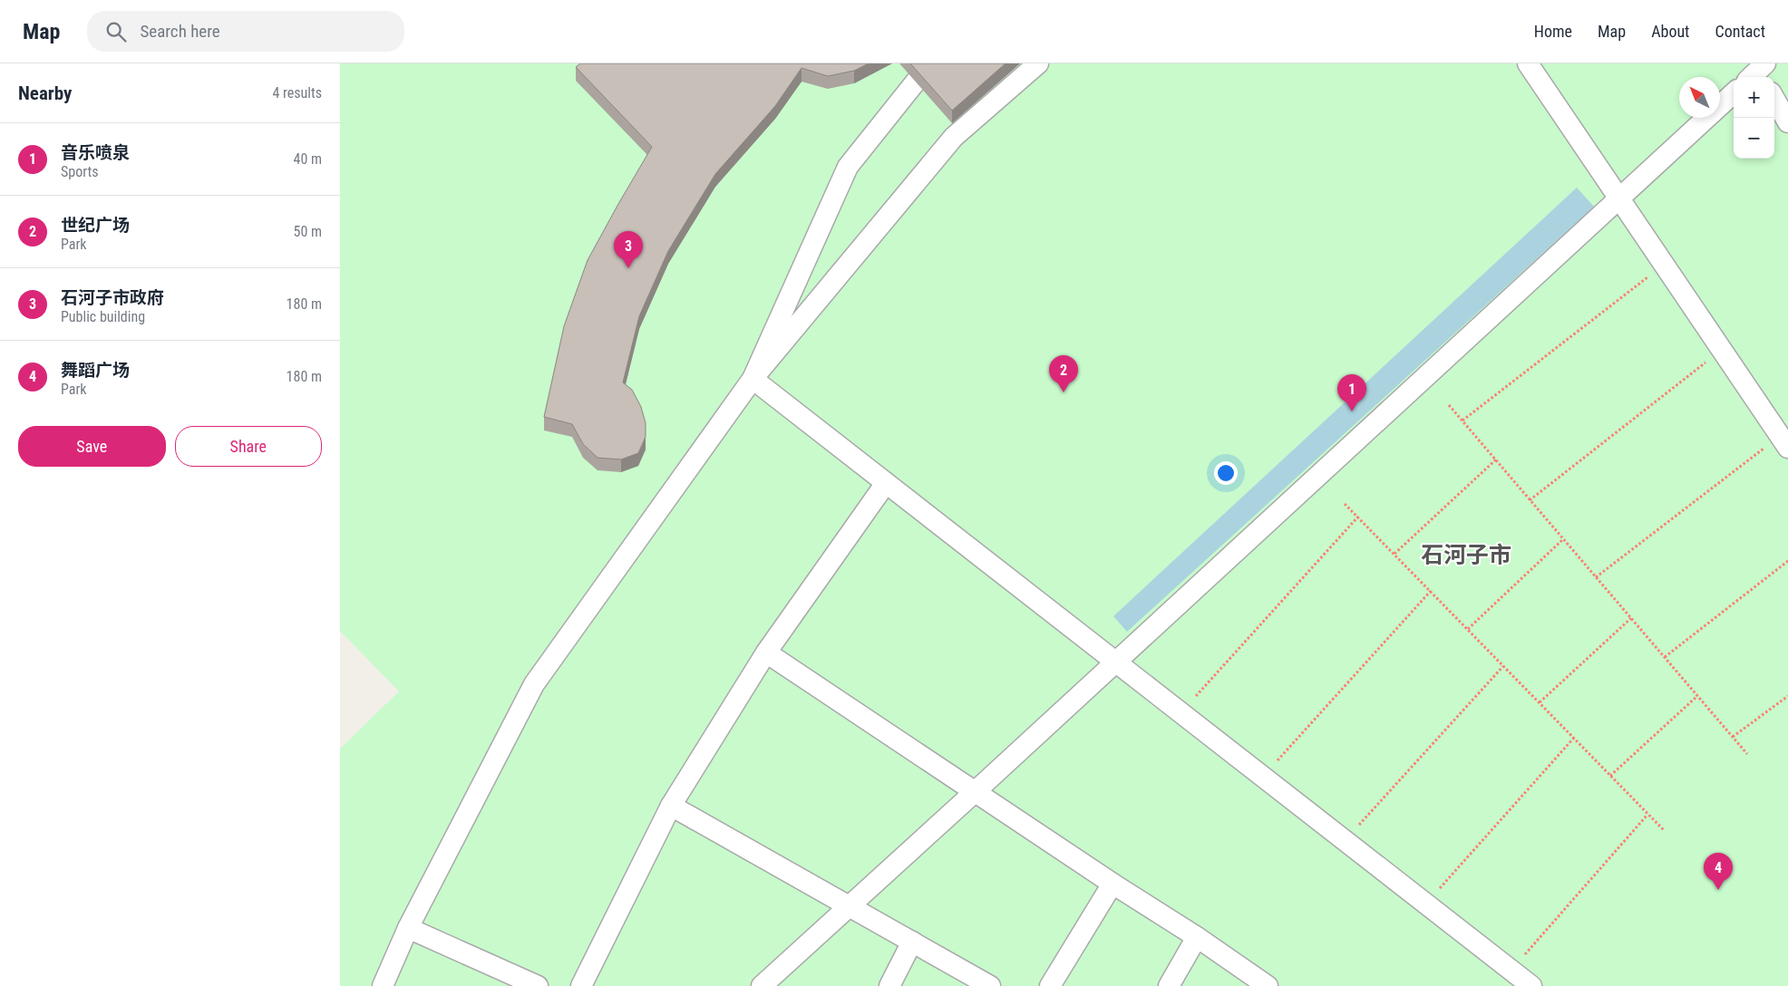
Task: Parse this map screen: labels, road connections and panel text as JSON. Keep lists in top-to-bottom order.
{
  "districts": ["石河子市"],
  "north": "top left",
  "page": {
    "header": "Map",
    "search": "Search here",
    "nav": [
      "Home",
      "Map",
      "About",
      "Contact"
    ],
    "heading": ["Nearby", "4 results"],
    "map_buttons": ["+", "−"],
    "list": [
      {
        "mark": "1",
        "name": "音乐喷泉",
        "note": "Sports",
        "value": "40 m"
      },
      {
        "mark": "2",
        "name": "世纪广场",
        "note": "Park",
        "value": "50 m"
      },
      {
        "mark": "3",
        "name": "石河子市政府",
        "note": "Public building",
        "value": "180 m"
      },
      {
        "mark": "4",
        "name": "舞蹈广场",
        "note": "Park",
        "value": "180 m"
      }
    ],
    "pins": [
      "3",
      "2",
      "1",
      "4"
    ],
    "buttons": ["Save", "Share"]
  }
}
